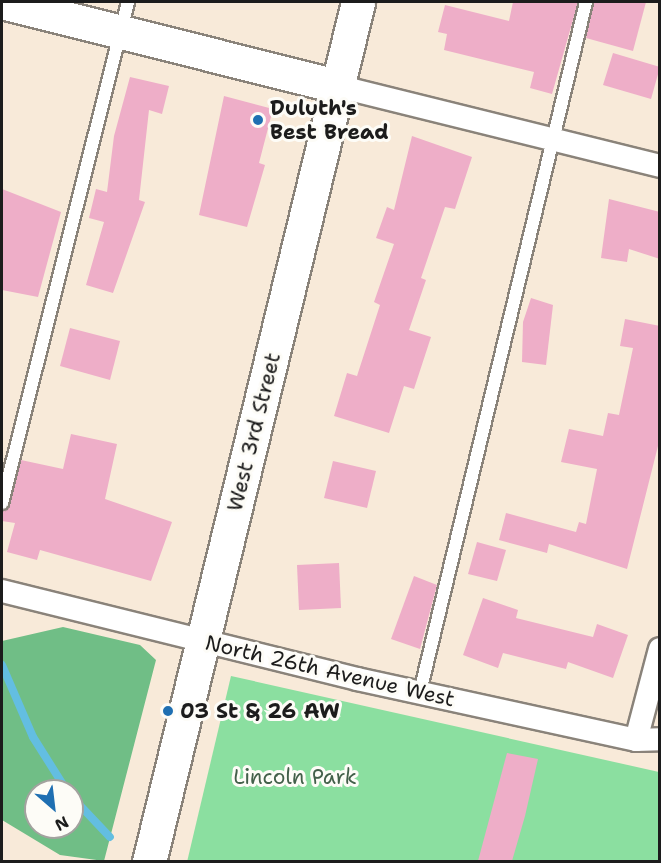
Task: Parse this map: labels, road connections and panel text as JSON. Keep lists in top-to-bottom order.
{
  "streets": {
    "main road": ["West 3rd Street"],
    "street": ["North 26th Avenue West"]
  },
  "crossings": [
    ["West 3rd Street", "North 26th Avenue West"]
  ],
  "parks": ["Lincoln Park"],
  "places": ["Duluth's Best Bread", "03 St & 26 AW"],
  "north": "bottom right"
}
